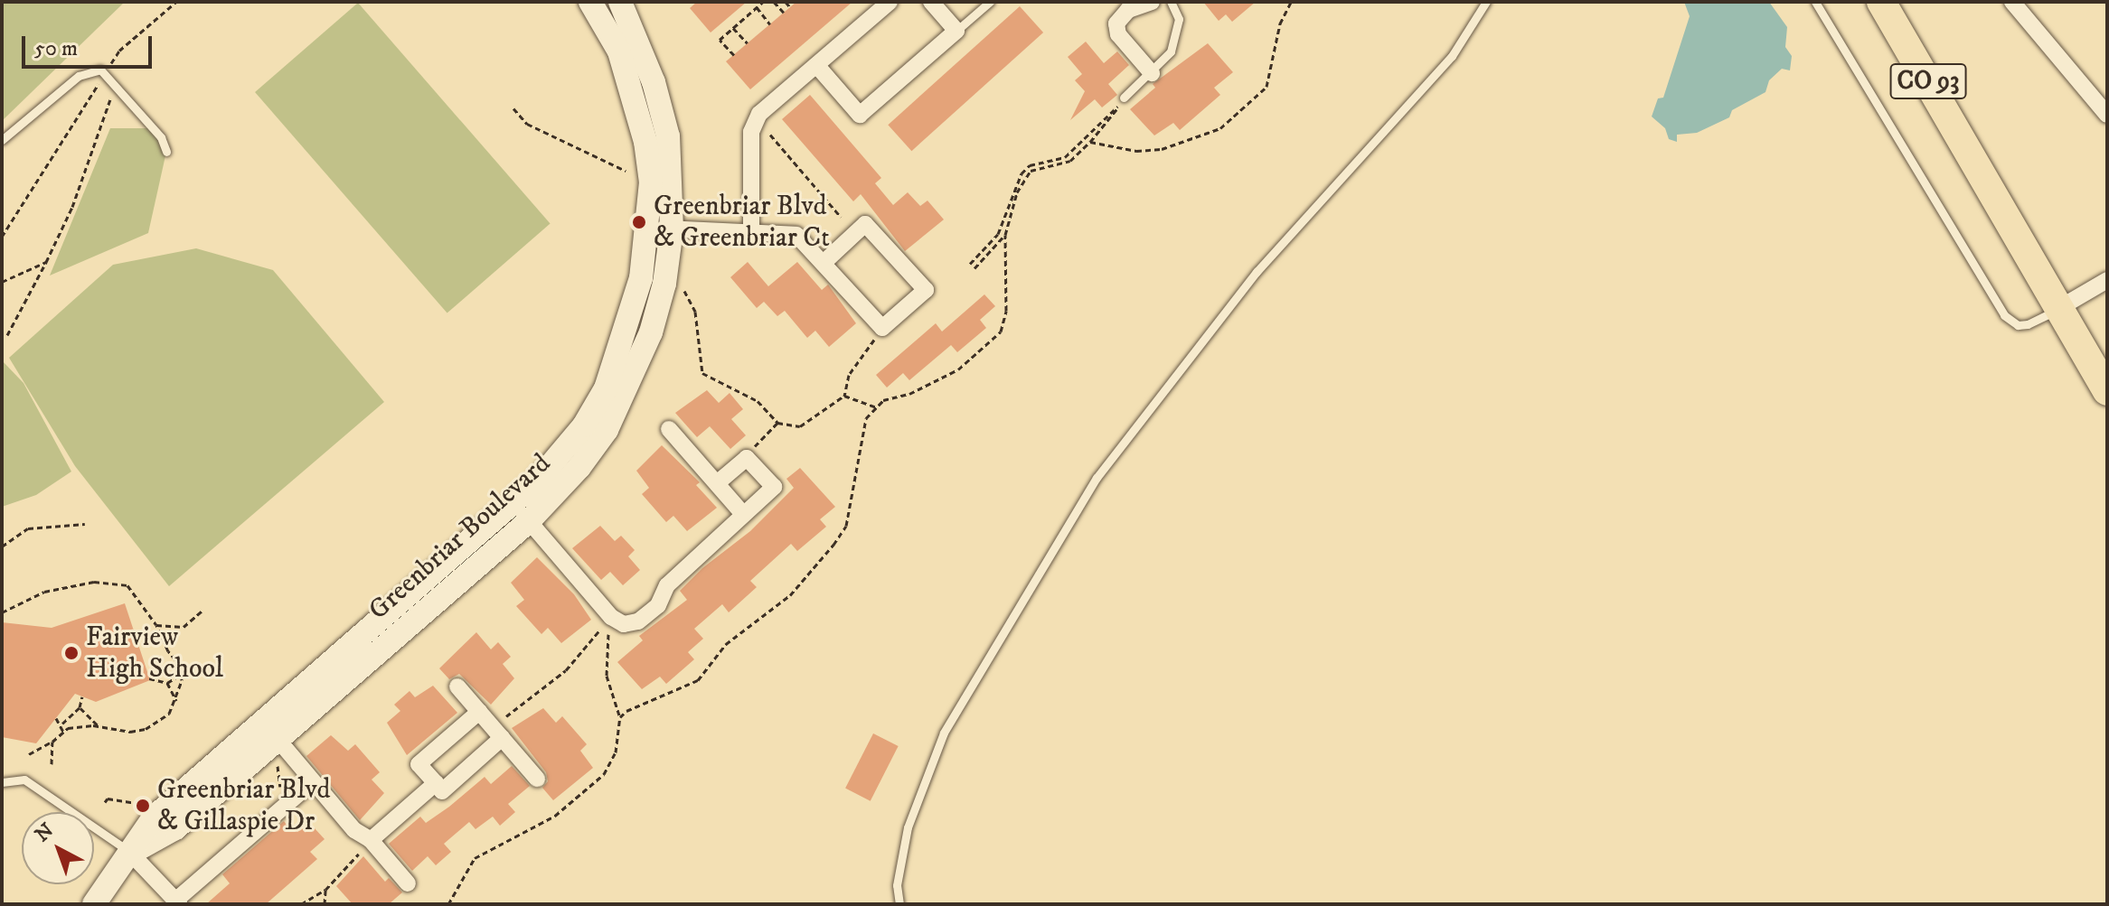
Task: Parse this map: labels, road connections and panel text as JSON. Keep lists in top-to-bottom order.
{
  "streets": {
    "highway": ["CO 93"],
    "street": ["Greenbriar Boulevard"]
  },
  "places": ["Greenbriar Blvd & Greenbriar Ct", "Fairview High School", "Greenbriar Blvd & Gillaspie Dr"],
  "scale_bar": "50 m",
  "north": "top left"
}
